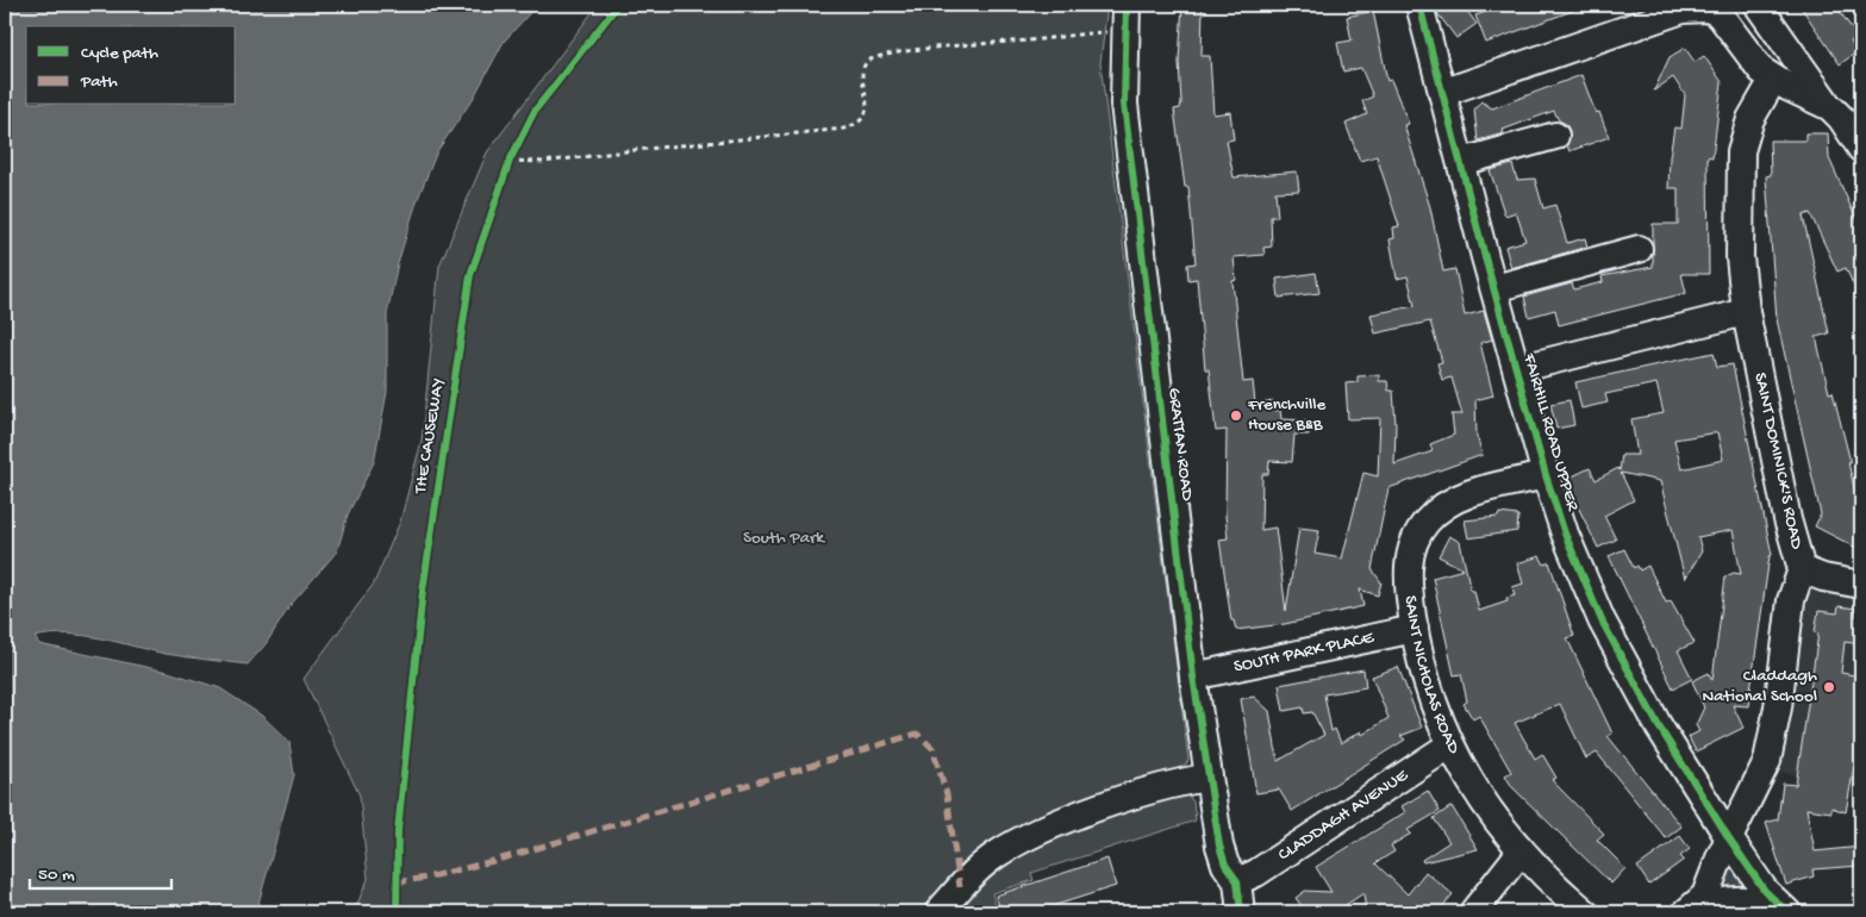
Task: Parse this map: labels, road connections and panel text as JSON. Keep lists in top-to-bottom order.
{
  "streets": {
    "street": [
      "FAIRHILL ROAD UPPER",
      "GRATTAN ROAD",
      "SAINT DOMINICK'S ROAD",
      "SOUTH PARK PLACE",
      "SAINT NICHOLAS ROAD",
      "CLADDAGH AVENUE"
    ],
    "cycle path": ["THE CAUSEWAY"]
  },
  "crossings": [
    ["FAIRHILL ROAD UPPER", "SAINT DOMINICK'S ROAD"],
    ["FAIRHILL ROAD UPPER", "SAINT NICHOLAS ROAD"],
    ["GRATTAN ROAD", "SOUTH PARK PLACE"],
    ["GRATTAN ROAD", "CLADDAGH AVENUE"],
    ["SOUTH PARK PLACE", "SAINT NICHOLAS ROAD"],
    ["SAINT NICHOLAS ROAD", "CLADDAGH AVENUE"]
  ],
  "parks": ["South Park"],
  "places": ["Frenchville House B&B", "Claddagh National School"],
  "legend": ["Cycle path", "Path"],
  "scale_bar": "50 m"
}
